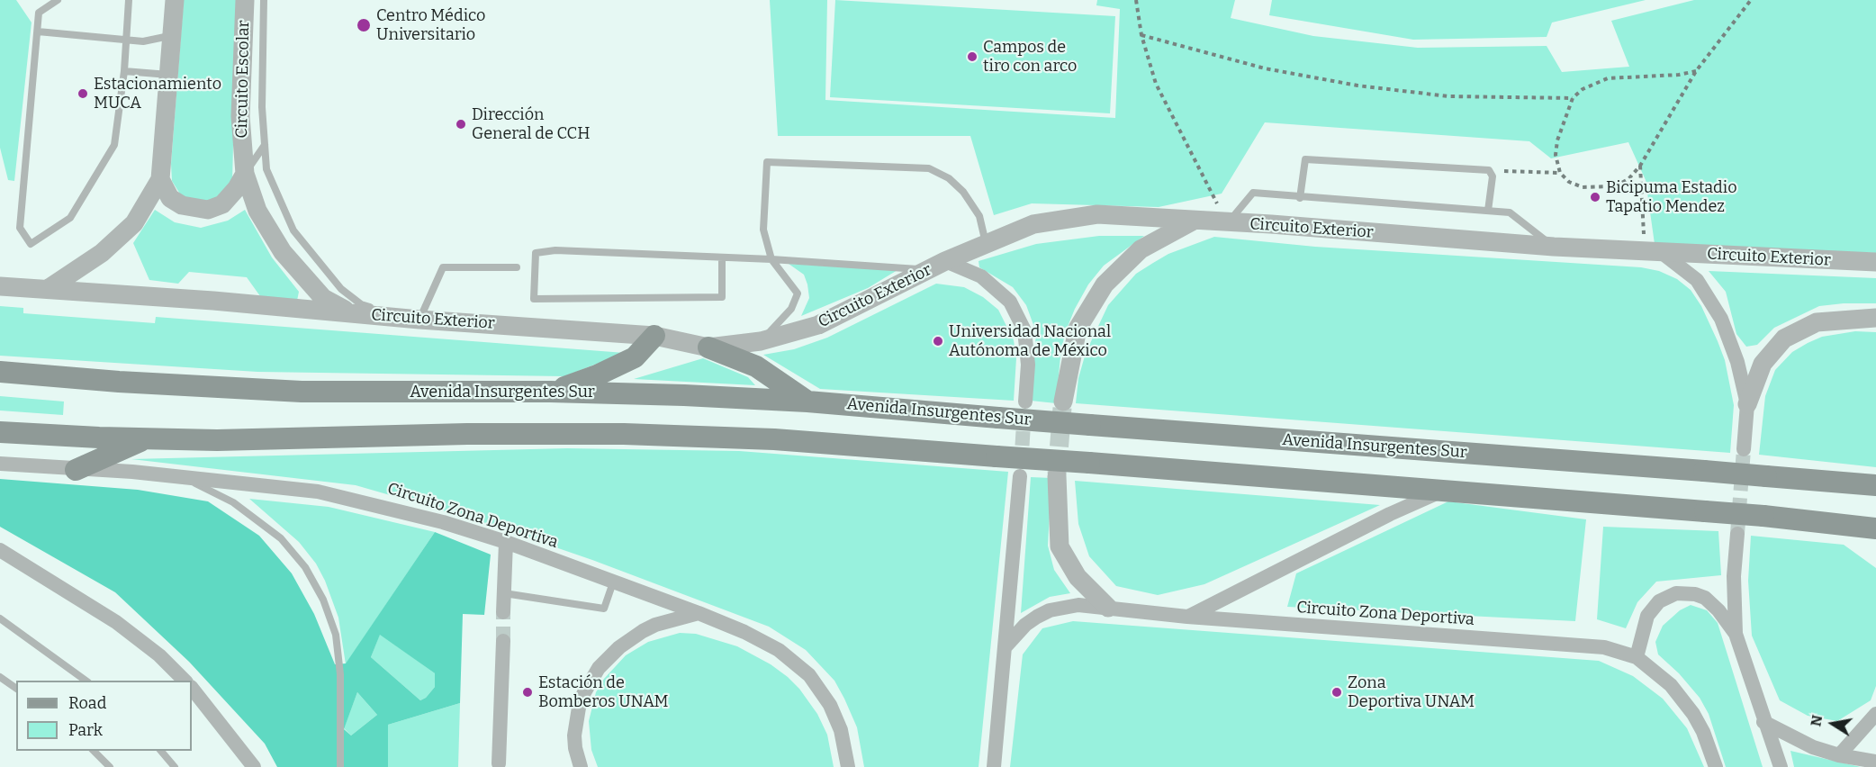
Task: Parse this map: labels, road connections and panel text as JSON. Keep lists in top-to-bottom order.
{
  "streets": {
    "main road": ["Avenida Insurgentes Sur"],
    "street": ["Circuito Escolar", "Circuito Exterior", "Circuito Zona Deportiva"]
  },
  "crossings": [
    ["Circuito Escolar", "Circuito Exterior"]
  ],
  "places": [
    "Centro Médico Universitario",
    "Campos de tiro con arco",
    "Estacionamiento MUCA",
    "Dirección General de CCH",
    "Bicipuma Estadio Tapatio Mendez",
    "Universidad Nacional Autónoma de México",
    "Estación de Bomberos UNAM",
    "Zona Deportiva UNAM"
  ],
  "legend": ["Road", "Park"],
  "north": "left"
}
